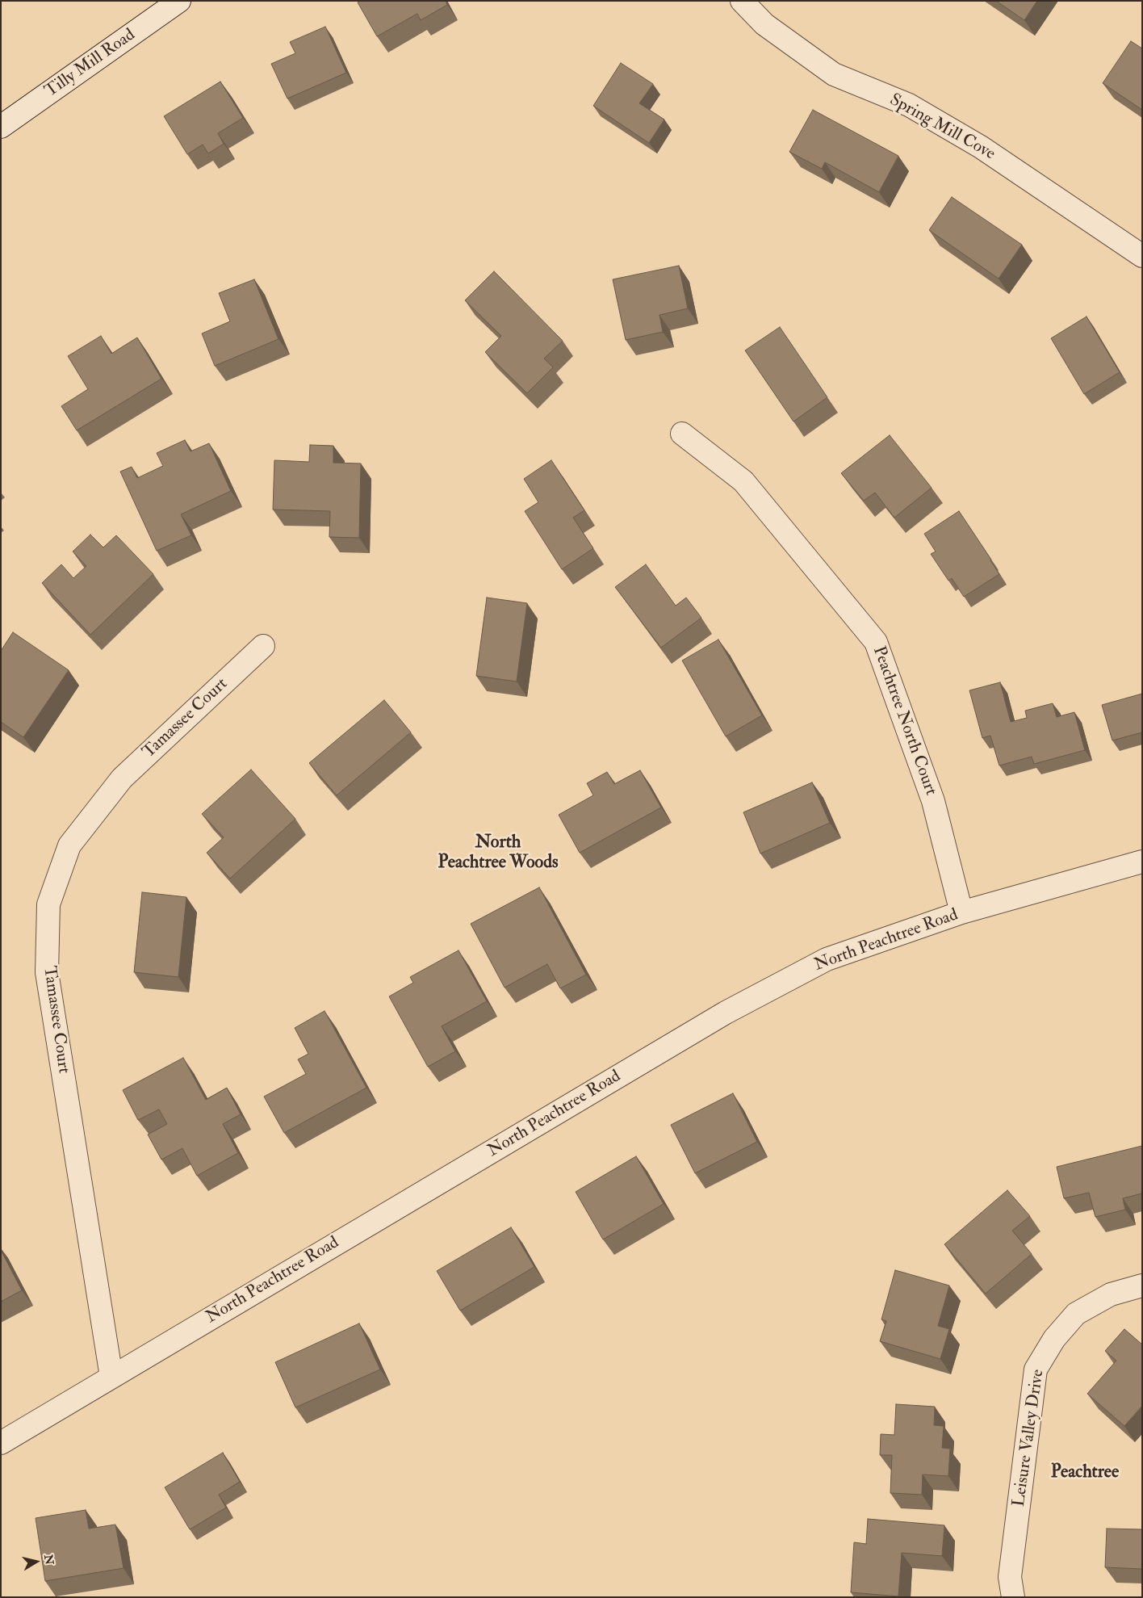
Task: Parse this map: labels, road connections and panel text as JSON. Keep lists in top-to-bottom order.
{
  "streets": {
    "street": [
      "Tilly Mill Road",
      "Spring Mill Cove",
      "Tamassee Court",
      "Peachtree North Court",
      "North Peachtree Road",
      "Leisure Valley Drive"
    ]
  },
  "crossings": [
    ["Tamassee Court", "North Peachtree Road"],
    ["Peachtree North Court", "North Peachtree Road"]
  ],
  "districts": ["North Peachtree Woods", "Peachtree"],
  "north": "right"
}
